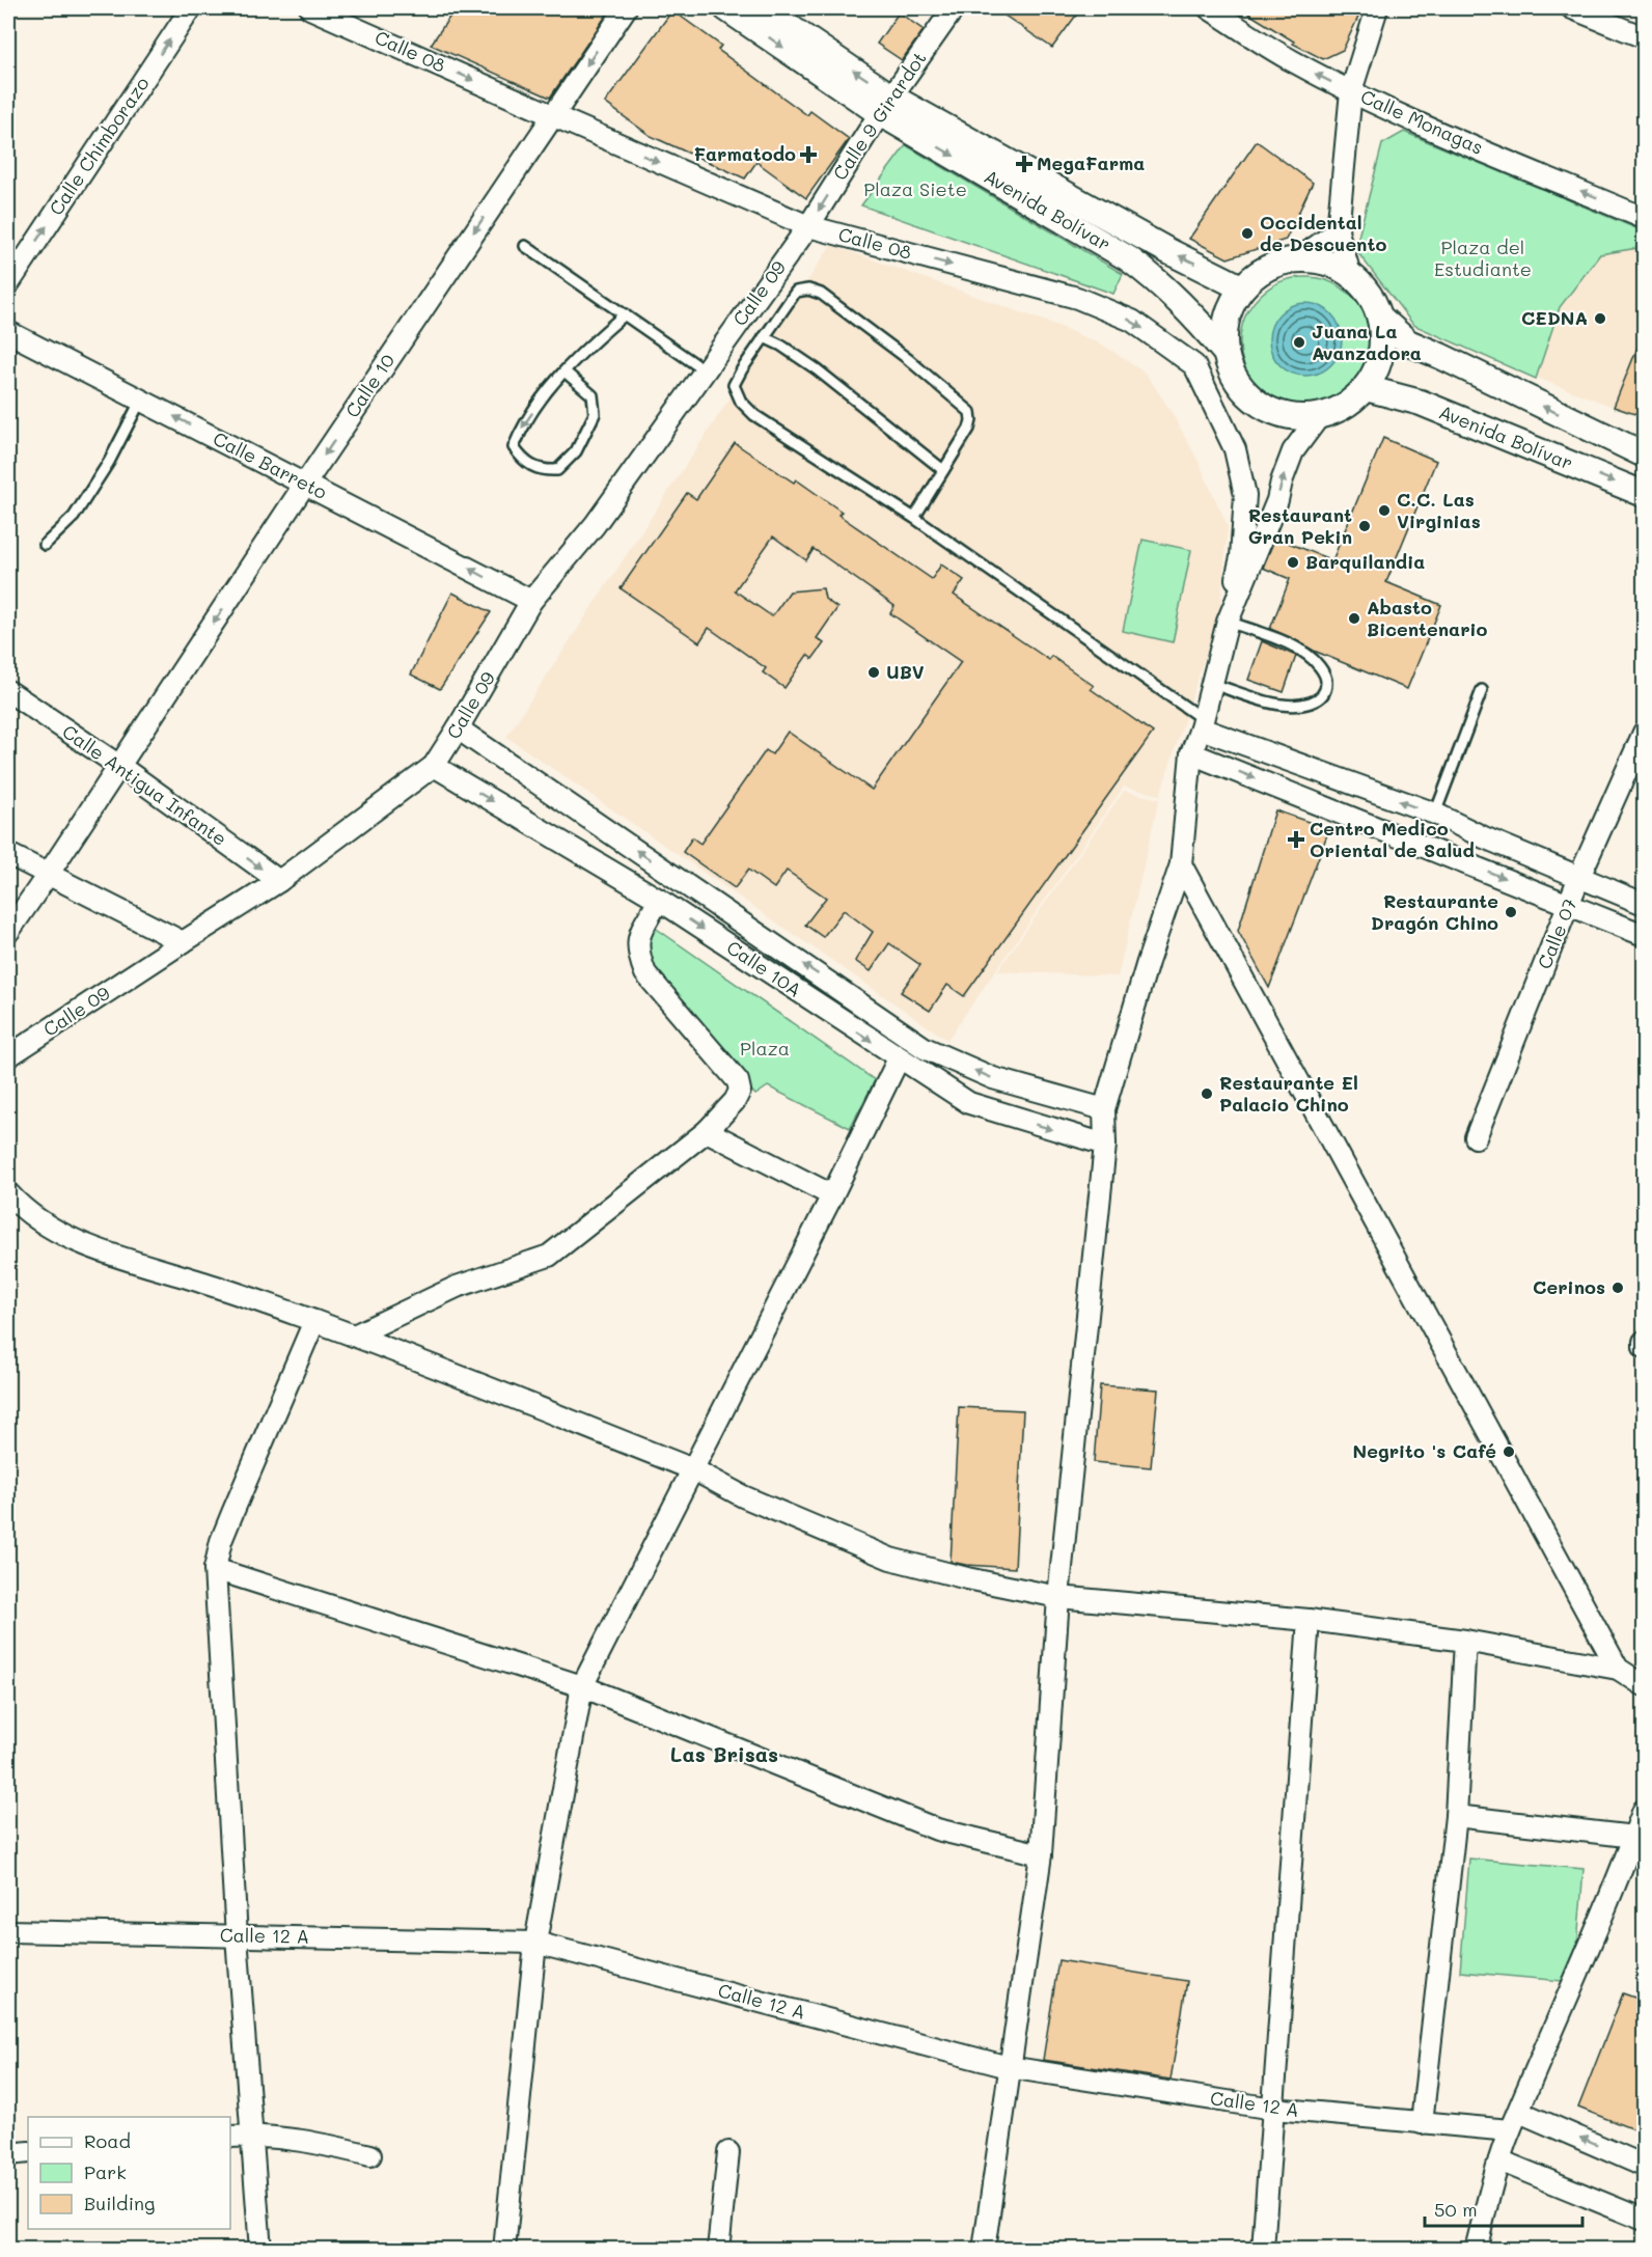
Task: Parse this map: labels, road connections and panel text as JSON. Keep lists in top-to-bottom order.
{
  "streets": {
    "street": [
      "Calle 08",
      "Calle 9 Girardot",
      "Calle Monagas",
      "Calle Chimborazo",
      "Avenida Bolívar",
      "Calle 09",
      "Calle 10",
      "Calle Barreto",
      "Calle Antigua Infante",
      "Calle 07",
      "Calle 10A",
      "Calle 12 A"
    ]
  },
  "crossings": [
    ["Calle 08", "Calle 9 Girardot"],
    ["Calle 08", "Calle 09"],
    ["Calle 08", "Calle 10"],
    ["Calle 9 Girardot", "Avenida Bolívar"],
    ["Calle 9 Girardot", "Calle 09"],
    ["Calle 09", "Calle Barreto"],
    ["Calle 09", "Calle Antigua Infante"],
    ["Calle 09", "Calle 10A"],
    ["Calle 10", "Calle Barreto"],
    ["Calle 10", "Calle Antigua Infante"]
  ],
  "one_way": [
    "Calle 08",
    "Calle 9 Girardot",
    "Calle Monagas",
    "Calle Chimborazo",
    "Calle 10",
    "Calle Barreto"
  ],
  "districts": ["Las Brisas"],
  "parks": ["Plaza Siete", "Plaza del Estudiante", "Plaza"],
  "places": {
    "health": ["Farmatodo", "MegaFarma", "Centro Medico Oriental de Salud"],
    "other": [
      "Occidental de Descuento",
      "CEDNA",
      "Juana La Avanzadora",
      "C.C. Las Virginias",
      "Restaurant Gran Pekin",
      "Barquilandia",
      "Abasto Bicentenario",
      "UBV",
      "Restaurante Dragón Chino",
      "Restaurante El Palacio Chino",
      "Cerinos",
      "Negrito 's Café"
    ]
  },
  "legend": ["Road", "Park", "Building"],
  "scale_bar": "50 m"
}
